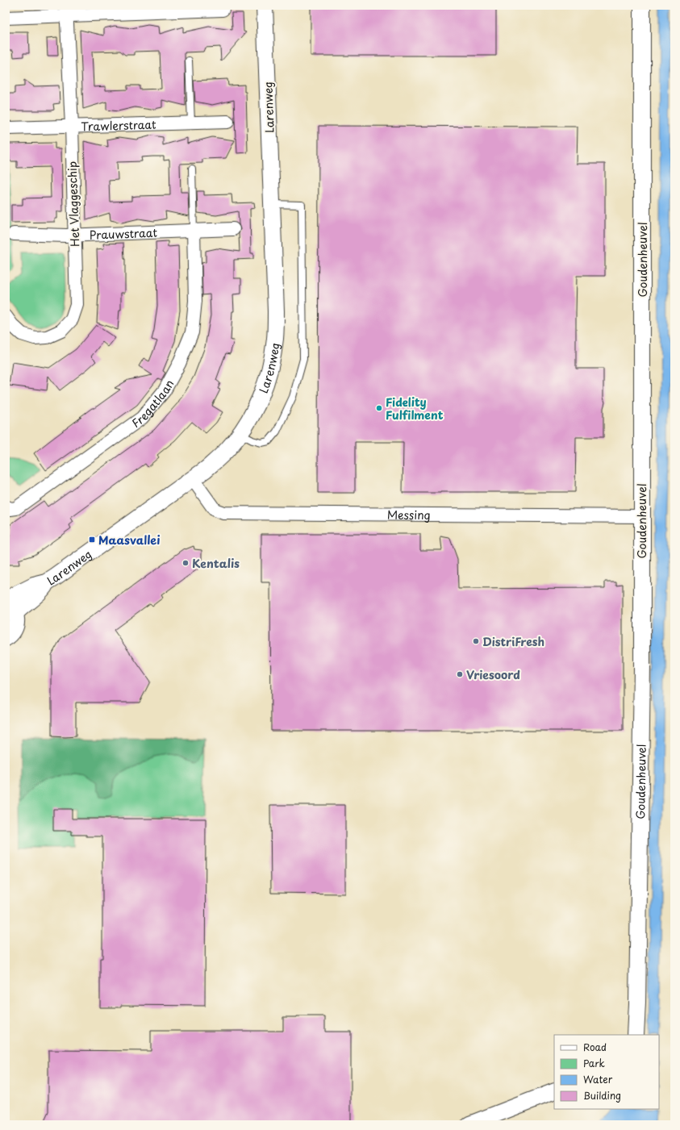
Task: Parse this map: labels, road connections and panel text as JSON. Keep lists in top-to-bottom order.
{
  "streets": {
    "street": [
      "Larenweg",
      "Trawlerstraat",
      "Het Vlaggeschip",
      "Prauwstraat",
      "Goudenheuvel",
      "Fregatlaan",
      "Messing"
    ]
  },
  "crossings": [
    ["Larenweg", "Messing"],
    ["Trawlerstraat", "Het Vlaggeschip"],
    ["Het Vlaggeschip", "Prauwstraat"],
    ["Prauwstraat", "Fregatlaan"],
    ["Goudenheuvel", "Messing"]
  ],
  "places": {
    "other": [
      "Fidelity Fulfilment",
      "Kentalis",
      "DistriFresh",
      "Vriesoord"
    ],
    "transit": ["Maasvallei"]
  },
  "legend": [
    "Road",
    "Park",
    "Water",
    "Building"
  ]
}
